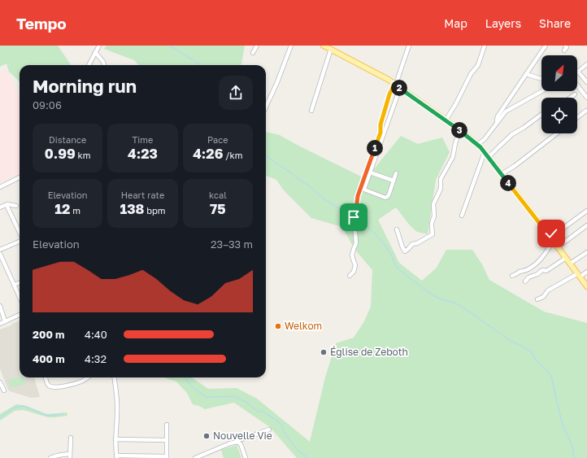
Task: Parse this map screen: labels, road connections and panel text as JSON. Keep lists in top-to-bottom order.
{
  "places": ["Welkom", "Église de Zeboth", "Nouvelle Vie"],
  "north": "top right",
  "page": {
    "header": "Tempo",
    "nav": ["Map", "Layers", "Share"],
    "heading": ["Morning run", "09:06"],
    "pins": [
      "2",
      "3",
      "1",
      "4"
    ],
    "stats": [
      ["Distance", "0.99 km"],
      ["Time", "4:23"],
      ["Pace", "4:26 /km"],
      ["Elevation", "12 m"],
      ["Heart rate", "138 bpm"],
      ["kcal", "75"]
    ],
    "chart": ["Elevation", "23–33 m"],
    "list": [
      {
        "name": "200 m",
        "note": "4:40"
      },
      {
        "name": "400 m",
        "note": "4:32"
      }
    ]
  }
}
